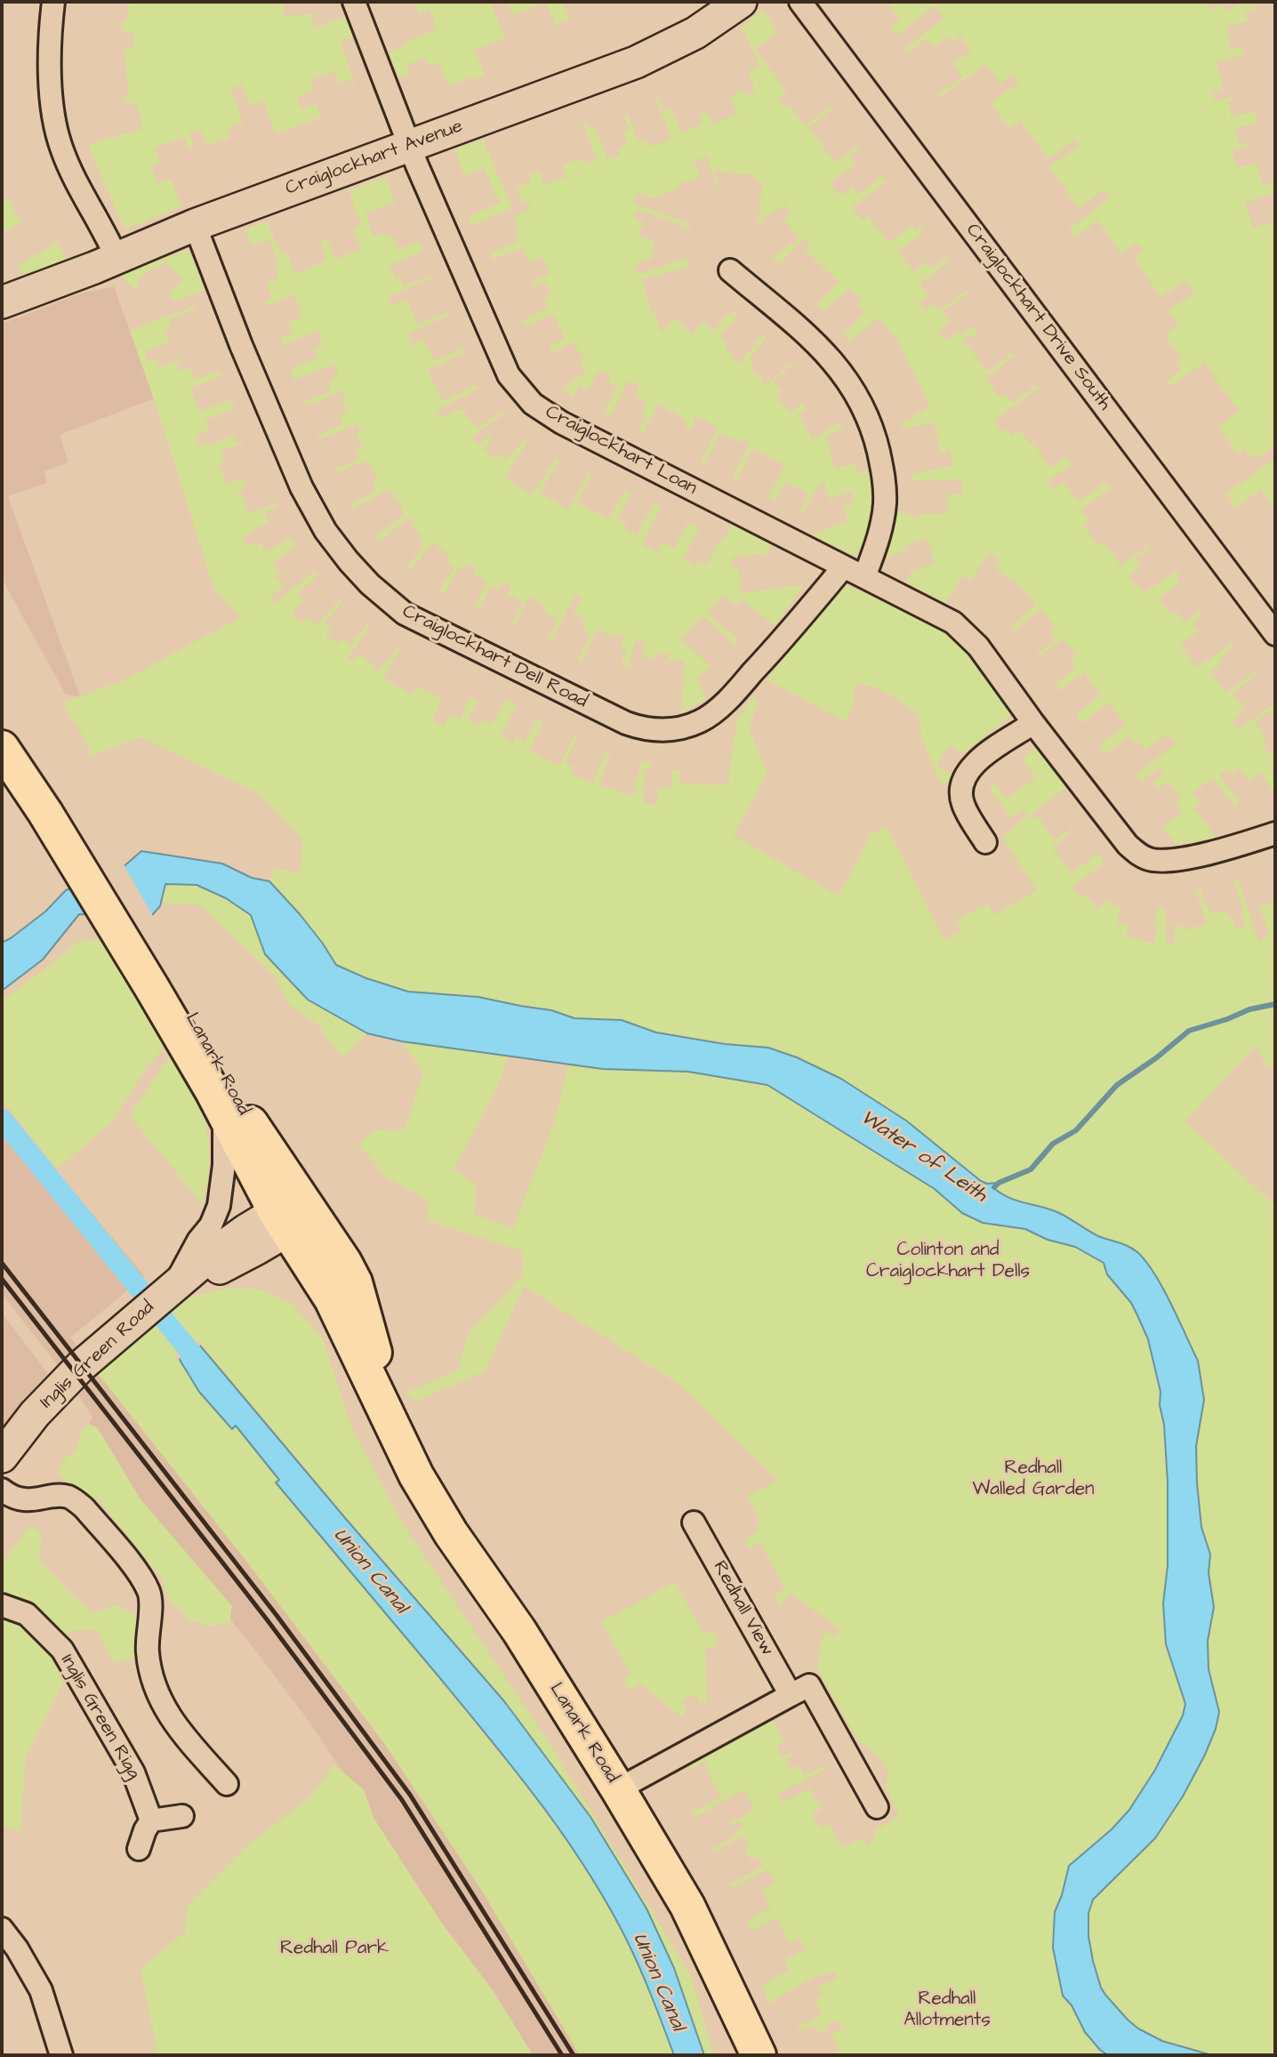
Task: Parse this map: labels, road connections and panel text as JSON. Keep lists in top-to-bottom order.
{
  "streets": {
    "main road": ["Lanark Road"],
    "street": [
      "Craiglockhart Avenue",
      "Craiglockhart Drive South",
      "Craiglockhart Loan",
      "Craiglockhart Dell Road",
      "Inglis Green Road",
      "Redhall View",
      "Inglis Green Rigg"
    ]
  },
  "crossings": [
    ["Craiglockhart Avenue", "Craiglockhart Loan"],
    ["Craiglockhart Avenue", "Craiglockhart Dell Road"],
    ["Craiglockhart Loan", "Craiglockhart Dell Road"],
    ["Lanark Road", "Inglis Green Road"]
  ],
  "water": ["Water of Leith", "Union Canal"],
  "parks": [
    "Colinton and Craiglockhart Dells",
    "Redhall Walled Garden",
    "Redhall Park",
    "Redhall Allotments"
  ]
}
